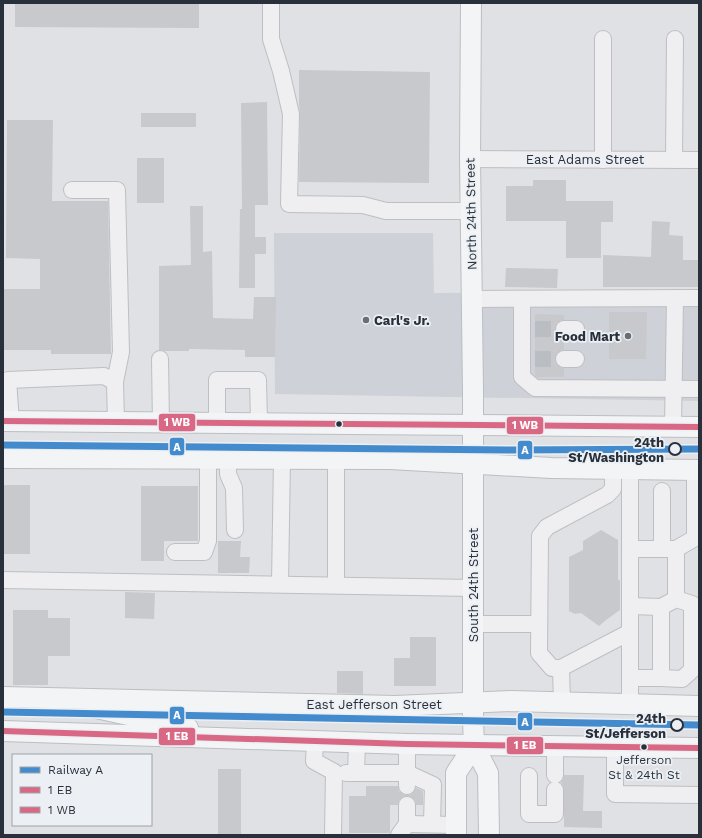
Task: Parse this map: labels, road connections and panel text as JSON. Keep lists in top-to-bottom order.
{
  "streets": {
    "main road": ["North 24th Street", "South 24th Street", "East Jefferson Street"],
    "street": ["East Adams Street"]
  },
  "crossings": [
    ["East Adams Street", "North 24th Street"],
    ["North 24th Street", "South 24th Street"],
    ["South 24th Street", "East Jefferson Street"]
  ],
  "places": [
    "Carl's Jr.",
    "Food Mart",
    "24th St/Washington",
    "24th St/Jefferson",
    "Jefferson St & 24th St"
  ],
  "lines": ["rail line A"],
  "legend": ["Railway A", "1 EB", "1 WB"]
}
